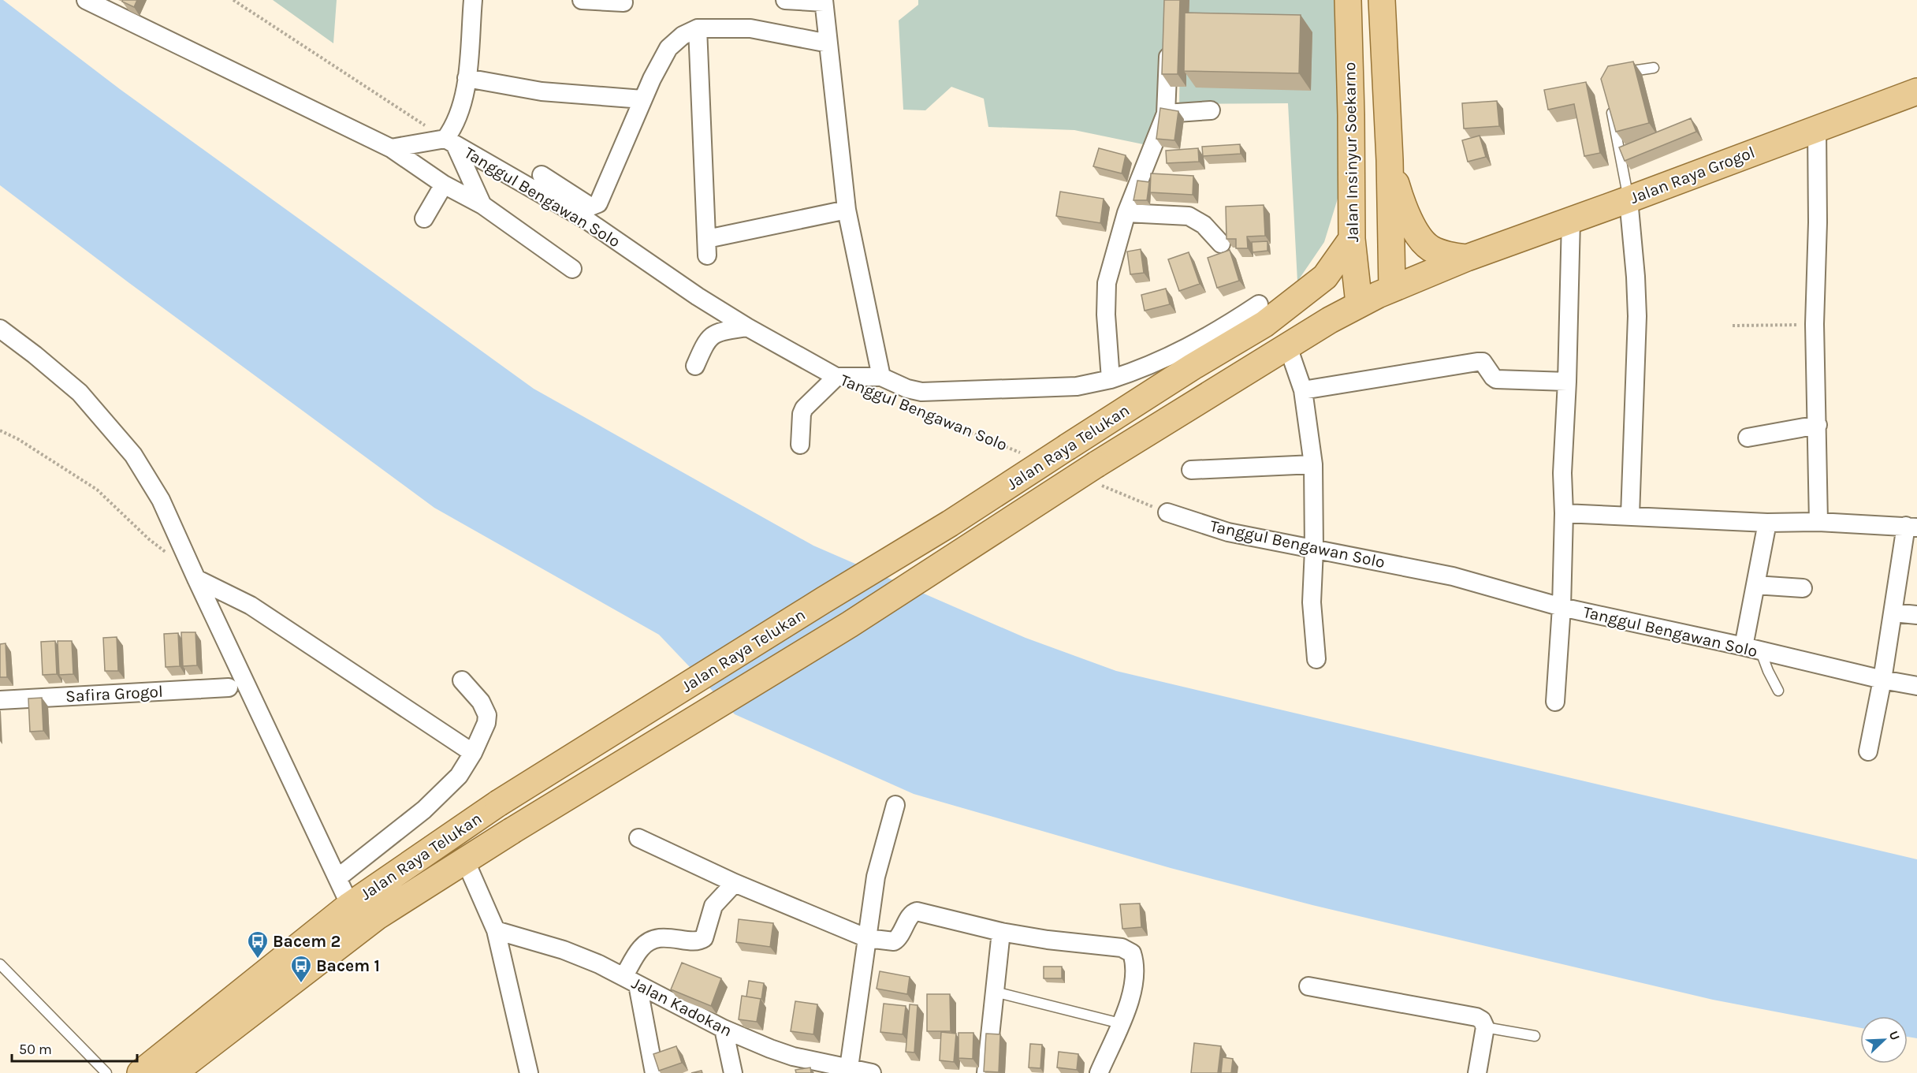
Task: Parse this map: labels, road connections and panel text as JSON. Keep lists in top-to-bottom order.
{
  "streets": {
    "main road": ["Jalan Insinyur Soekarno", "Jalan Raya Grogol", "Jalan Raya Telukan"],
    "street": ["Tanggul Bengawan Solo", "Safira Grogol", "Jalan Kadokan"]
  },
  "crossings": [
    ["Jalan Insinyur Soekarno", "Jalan Raya Telukan"],
    ["Jalan Raya Grogol", "Jalan Raya Telukan"]
  ],
  "places": {
    "bus stop": ["Bacem 2", "Bacem 1"]
  },
  "scale_bar": "50 m",
  "north": "top right"
}
